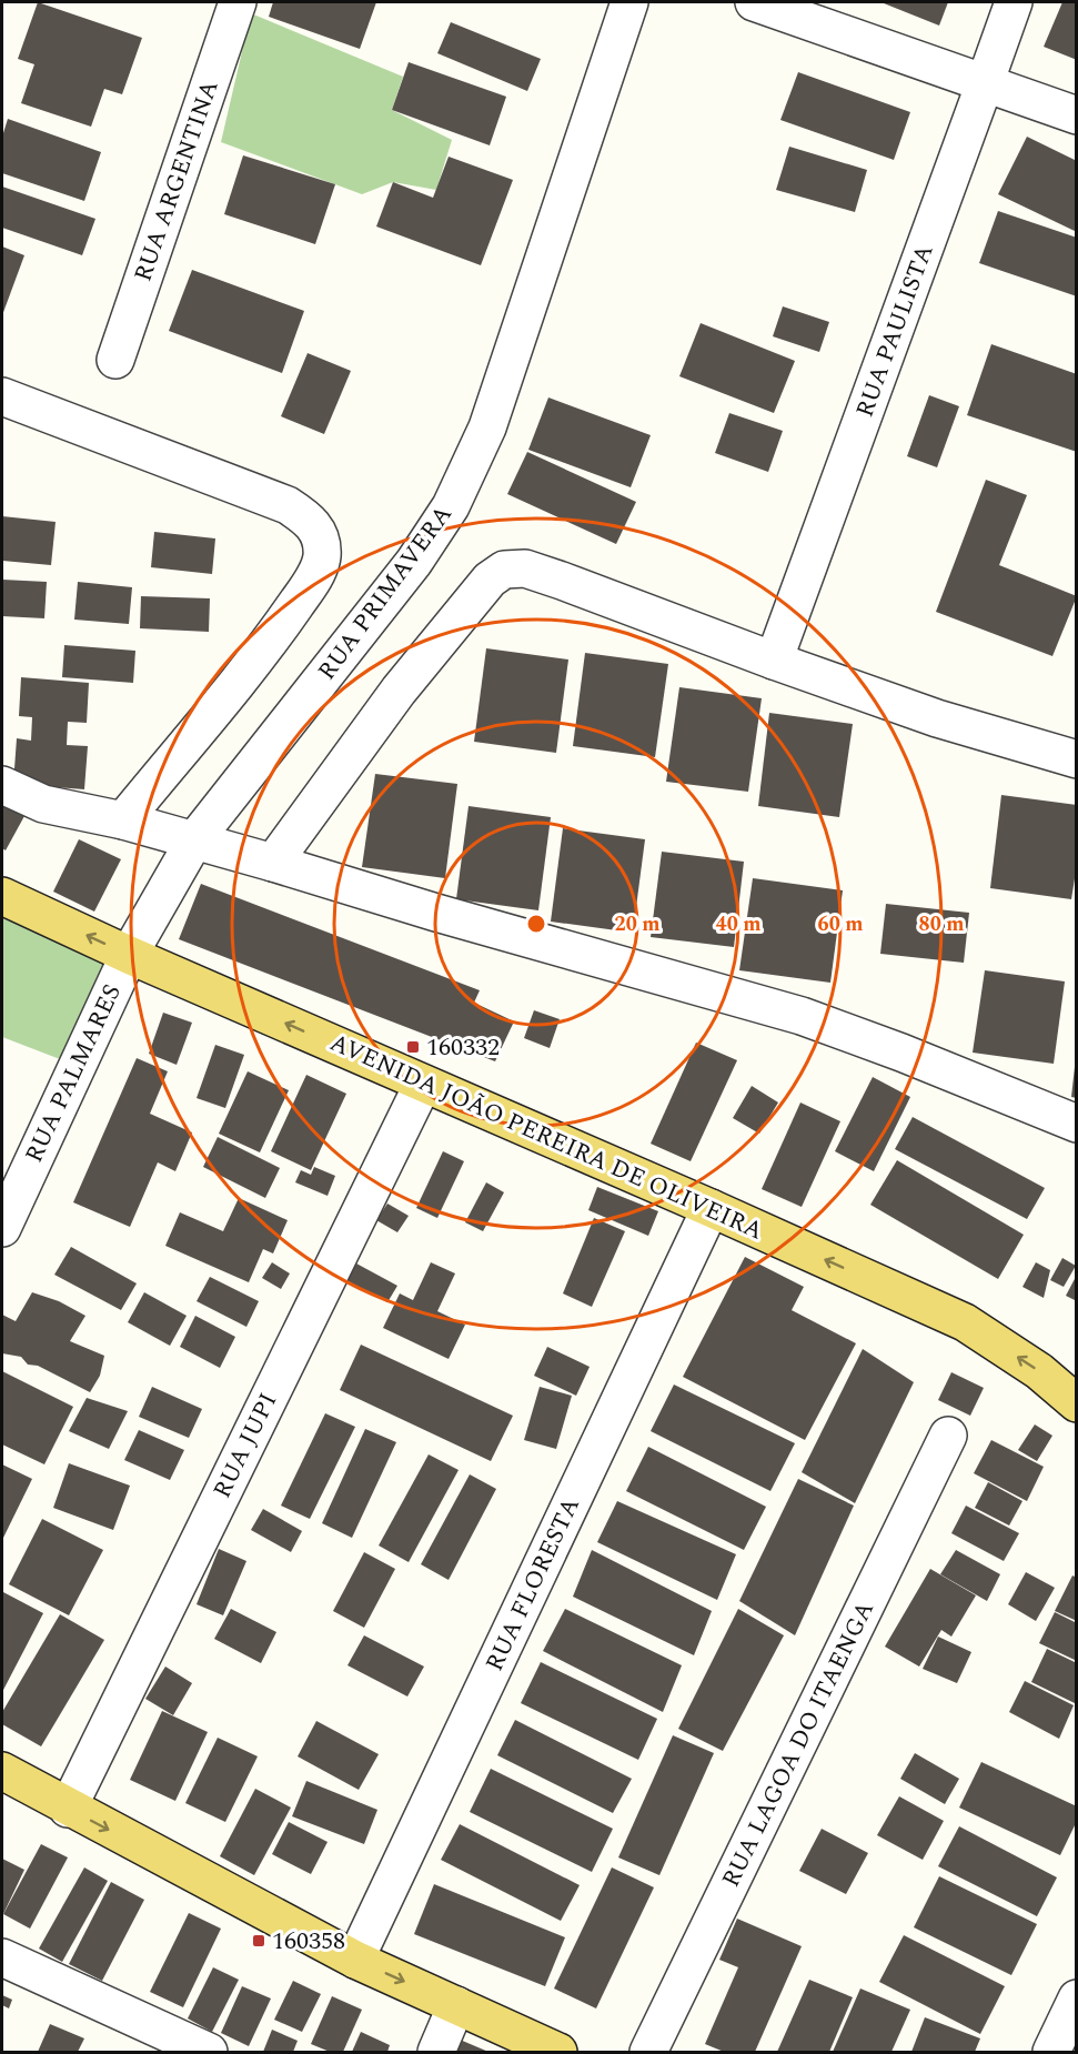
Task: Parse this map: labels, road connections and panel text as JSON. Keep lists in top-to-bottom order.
{
  "streets": {
    "main road": ["AVENIDA JOÃO PEREIRA DE OLIVEIRA"],
    "street": [
      "RUA ARGENTINA",
      "RUA PAULISTA",
      "RUA PRIMAVERA",
      "RUA PALMARES",
      "RUA JUPI",
      "RUA FLORESTA",
      "RUA LAGOA DO ITAENGA"
    ]
  },
  "crossings": [
    ["RUA PRIMAVERA", "RUA PALMARES"],
    ["RUA PRIMAVERA", "AVENIDA JOÃO PEREIRA DE OLIVEIRA"],
    ["RUA PALMARES", "AVENIDA JOÃO PEREIRA DE OLIVEIRA"],
    ["AVENIDA JOÃO PEREIRA DE OLIVEIRA", "RUA JUPI"],
    ["AVENIDA JOÃO PEREIRA DE OLIVEIRA", "RUA FLORESTA"]
  ],
  "one_way": ["AVENIDA JOÃO PEREIRA DE OLIVEIRA"],
  "places": {
    "transit": ["160332", "160358"]
  },
  "rings": [
    "20 m",
    "40 m",
    "60 m",
    "80 m"
  ]
}
